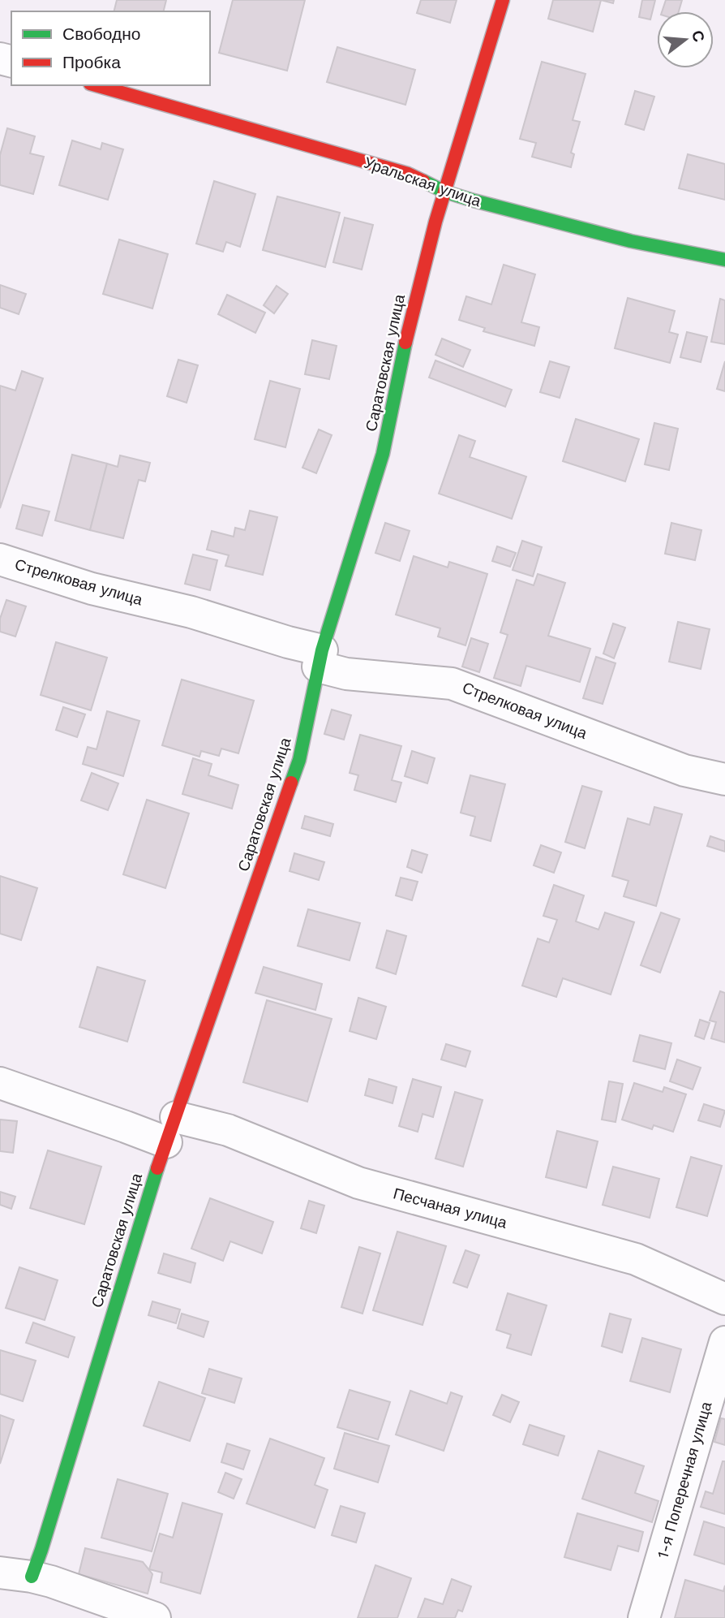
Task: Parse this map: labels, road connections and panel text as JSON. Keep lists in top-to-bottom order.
{
  "streets": {
    "street": [
      "Уральская улица",
      "Саратовская улица",
      "Стрелковая улица",
      "Песчаная улица",
      "1-я Поперечная улица"
    ]
  },
  "crossings": [
    ["Уральская улица", "Саратовская улица"],
    ["Саратовская улица", "Стрелковая улица"],
    ["Саратовская улица", "Песчаная улица"]
  ],
  "legend": ["Свободно", "Пробка"],
  "north": "right"
}
